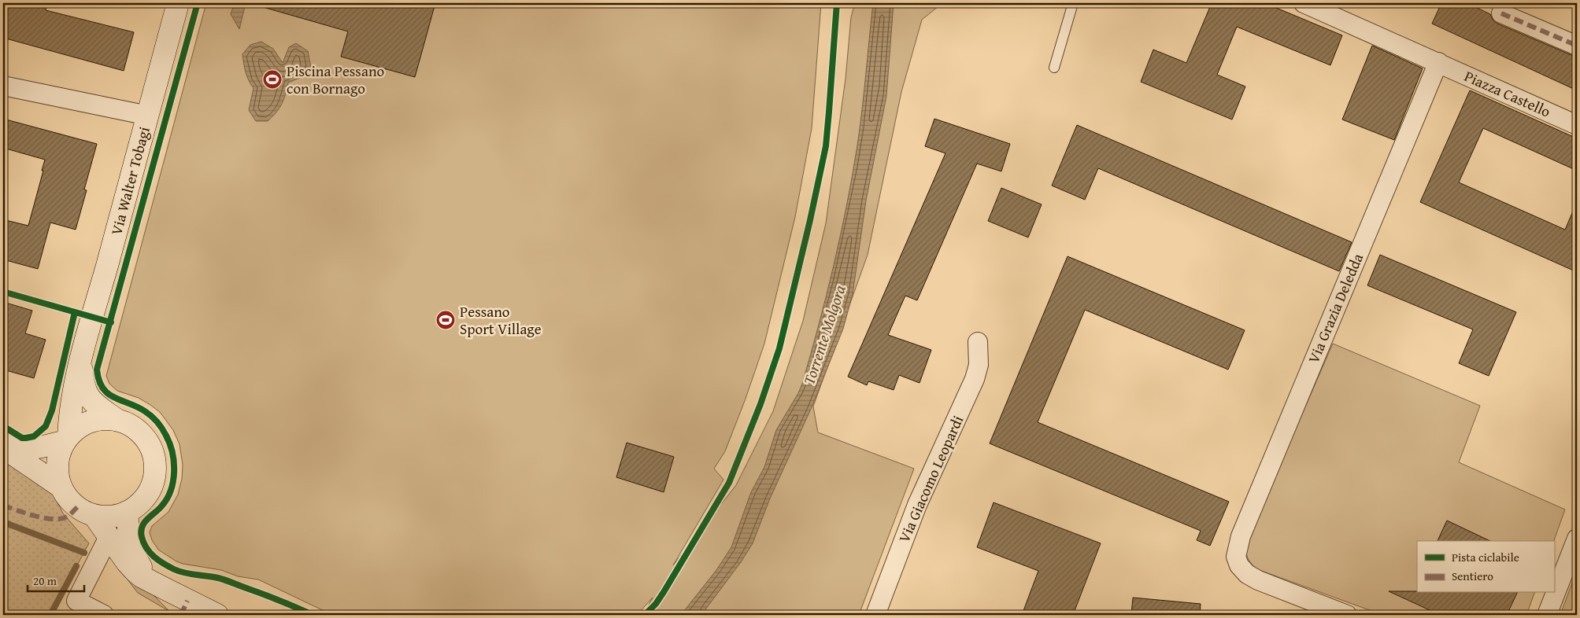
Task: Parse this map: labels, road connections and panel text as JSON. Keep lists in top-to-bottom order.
{
  "streets": {
    "street": [
      "Piazza Castello",
      "Via Walter Tobagi",
      "Via Grazia Deledda",
      "Via Giacomo Leopardi"
    ]
  },
  "crossings": [
    ["Piazza Castello", "Via Grazia Deledda"]
  ],
  "water": ["Torrente Molgora"],
  "places": {
    "sports": ["Piscina Pessano con Bornago", "Pessano Sport Village"]
  },
  "legend": ["Pista ciclabile", "Sentiero"],
  "scale_bar": "20 m"
}
